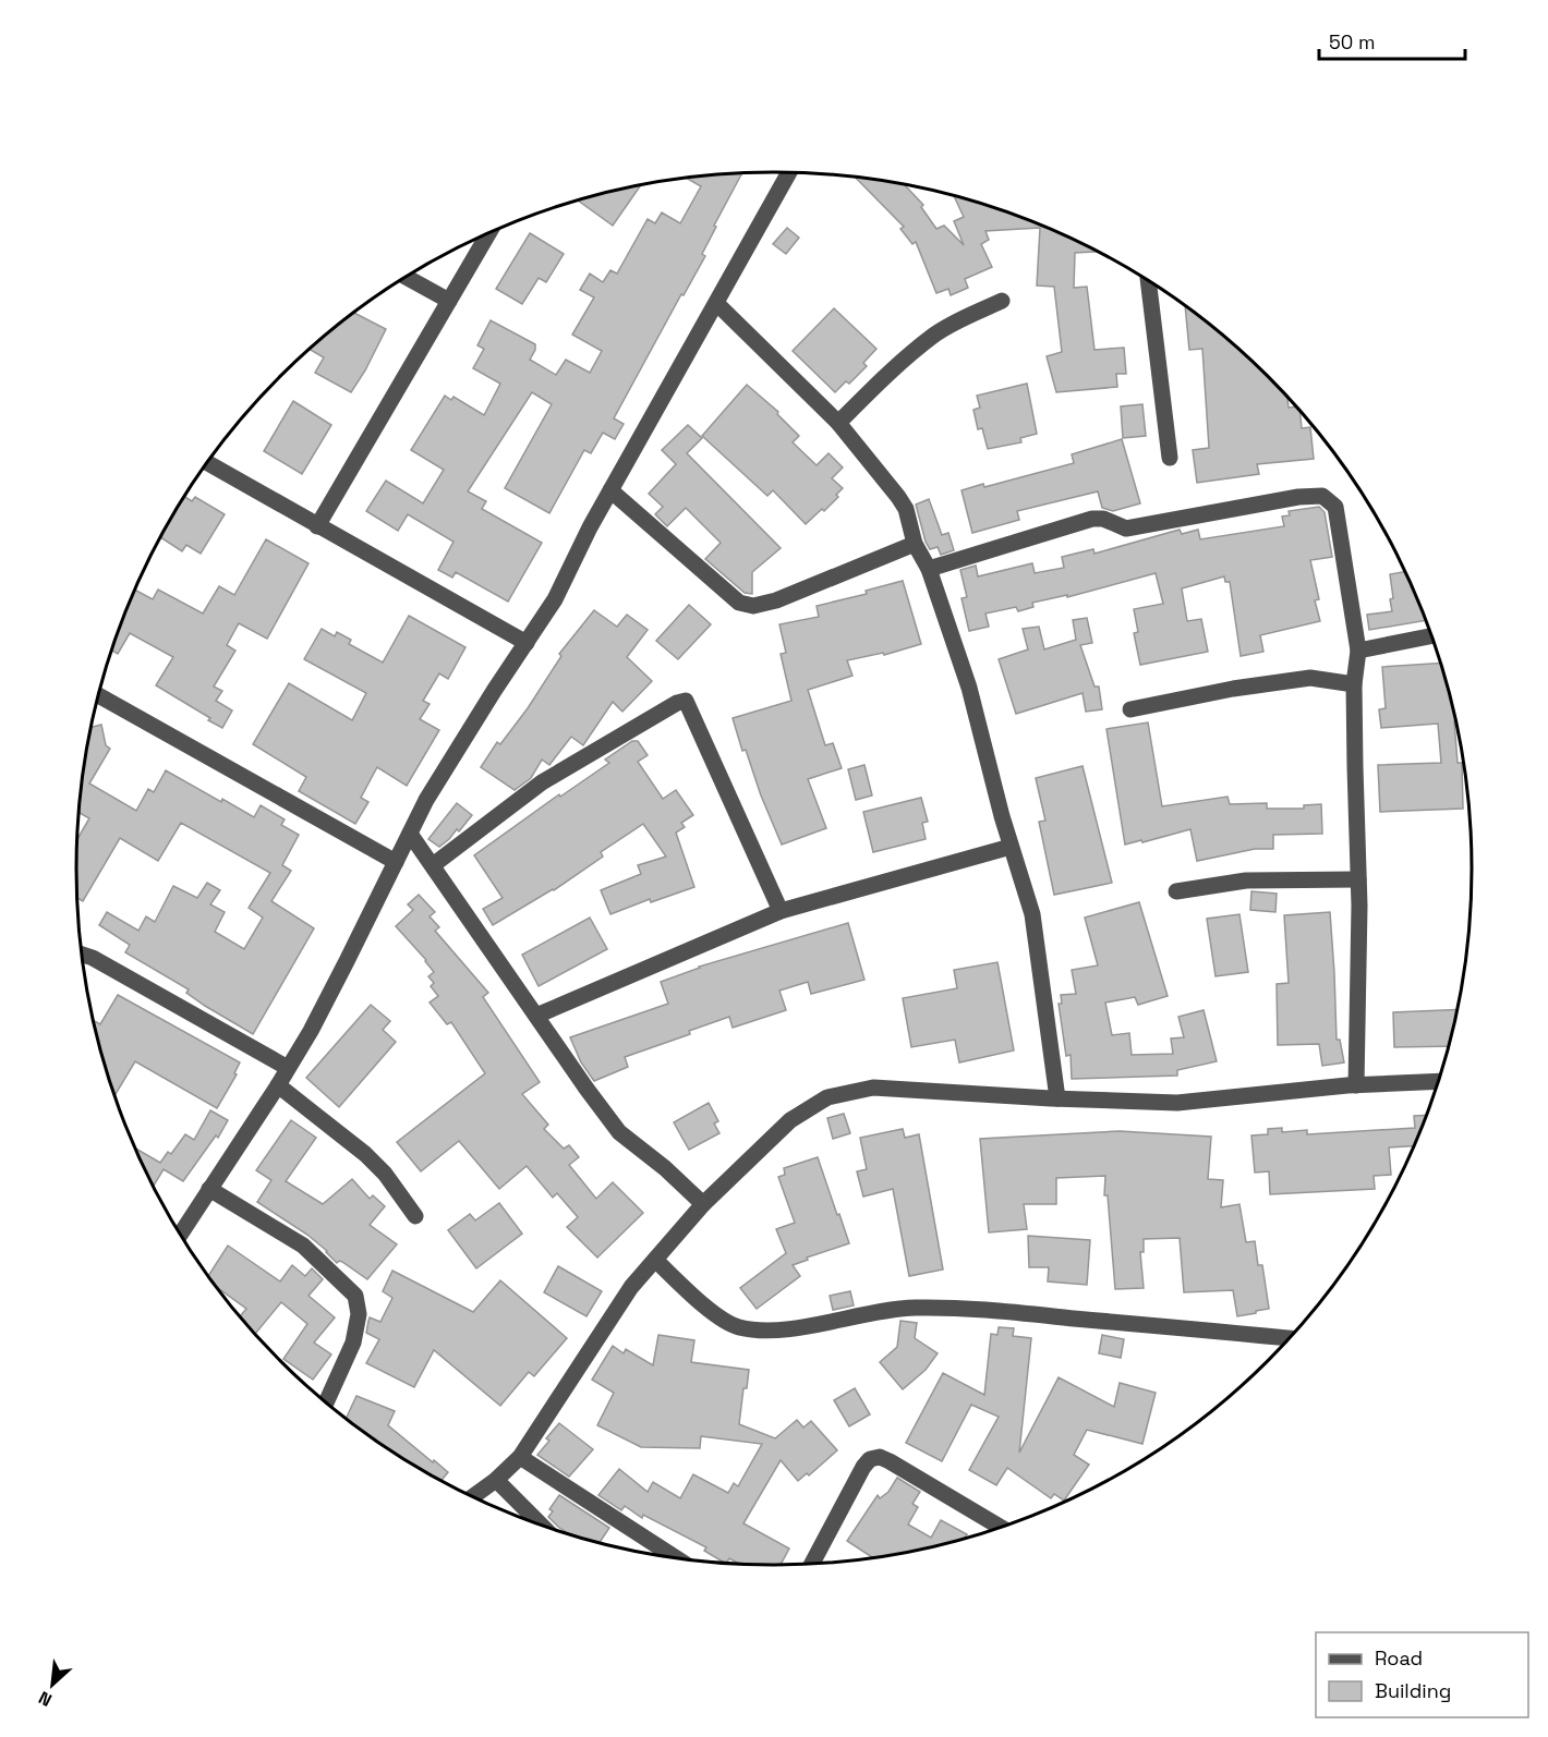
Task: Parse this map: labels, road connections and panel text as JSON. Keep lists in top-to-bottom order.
{
  "legend": ["Road", "Building"],
  "scale_bar": "50 m",
  "north": "bottom left"
}
